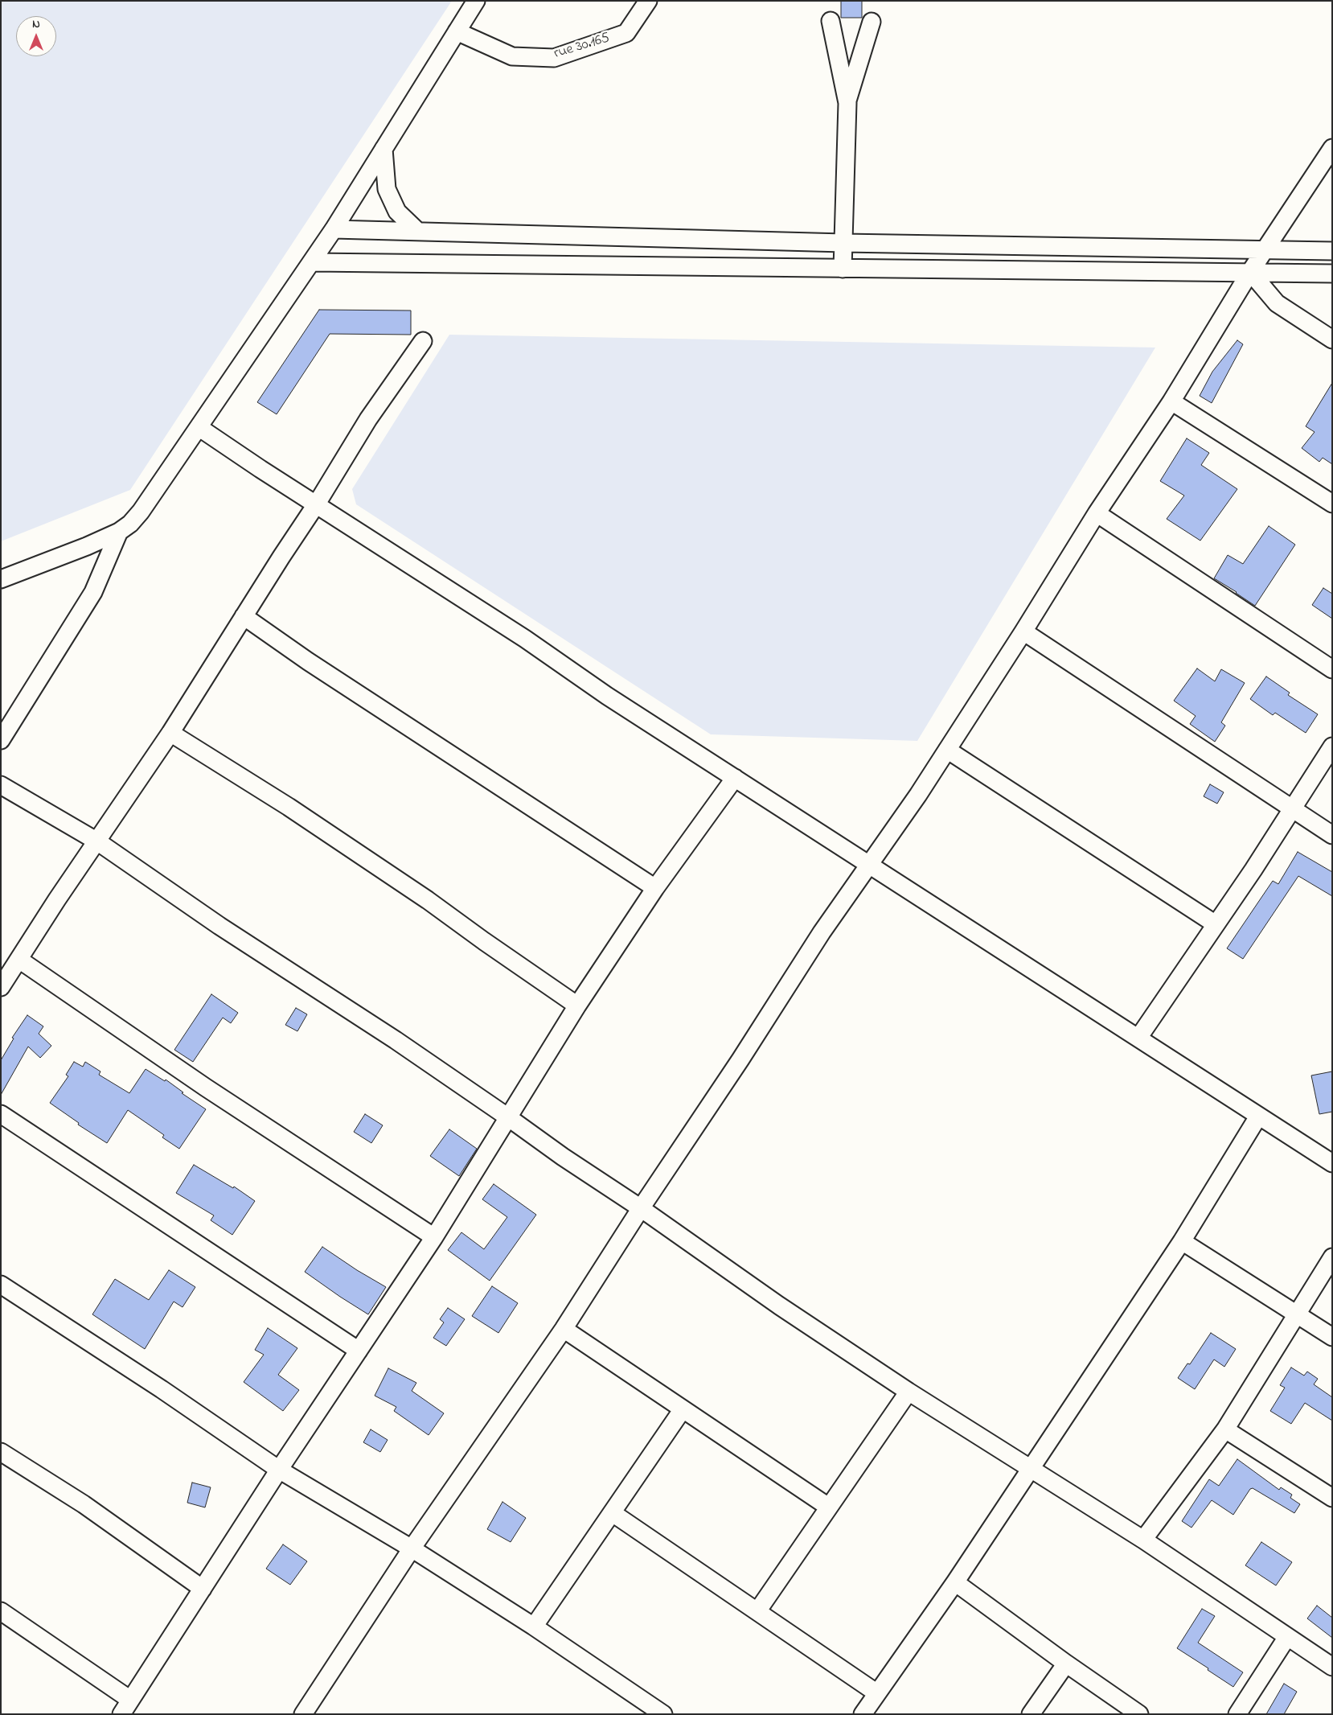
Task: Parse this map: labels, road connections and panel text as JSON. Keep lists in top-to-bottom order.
{
  "streets": {
    "street": ["rue 30.165"]
  },
  "north": "top"
}
